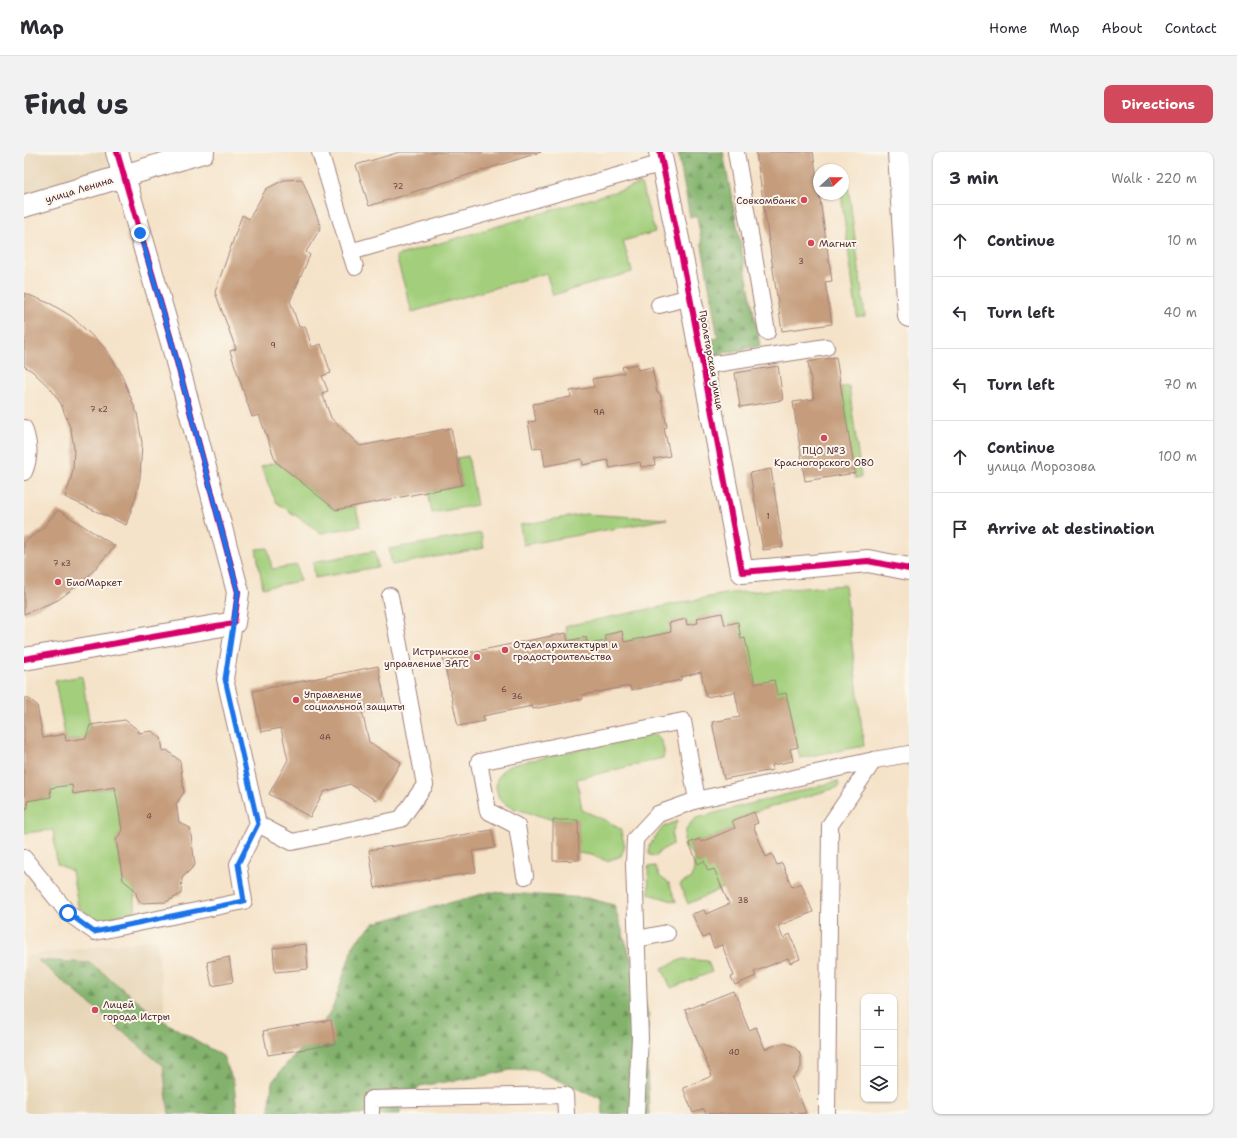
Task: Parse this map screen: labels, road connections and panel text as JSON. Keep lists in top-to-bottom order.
{
  "streets": {
    "street": ["улица Ленина", "Пролетарская улица"]
  },
  "places": [
    "Совкомбанк",
    "Магнит",
    "ПЦО №3 Красногорского ОВО",
    "БиоМаркет",
    "Отдел архитектуры и градостроительства",
    "Истринское управление ЗАГС",
    "Управление социальной защиты",
    "Лицей города Истры"
  ],
  "house_numbers": [
    "72",
    "3",
    "9",
    "7 к2",
    "9А",
    "1",
    "7 к3",
    "6",
    "36",
    "4А",
    "4",
    "38",
    "40"
  ],
  "north": "right",
  "page": {
    "header": "Map",
    "nav": [
      "Home",
      "Map",
      "About",
      "Contact"
    ],
    "title": "Find us",
    "buttons": "Directions",
    "heading": ["3 min", "Walk · 220 m"],
    "list": [
      ["Continue", "10 m"],
      ["Turn left", "40 m"],
      ["Turn left", "70 m"],
      ["Continue", "улица Морозова", "100 m"],
      "Arrive at destination"
    ],
    "map_buttons": ["+", "−"]
  }
}
